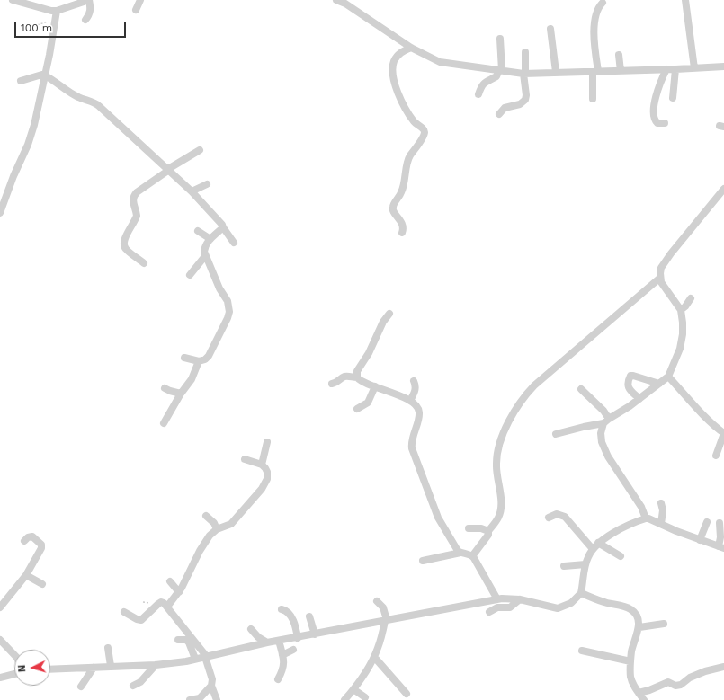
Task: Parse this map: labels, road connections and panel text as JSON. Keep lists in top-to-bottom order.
{
  "scale_bar": "100 m",
  "north": "left"
}
